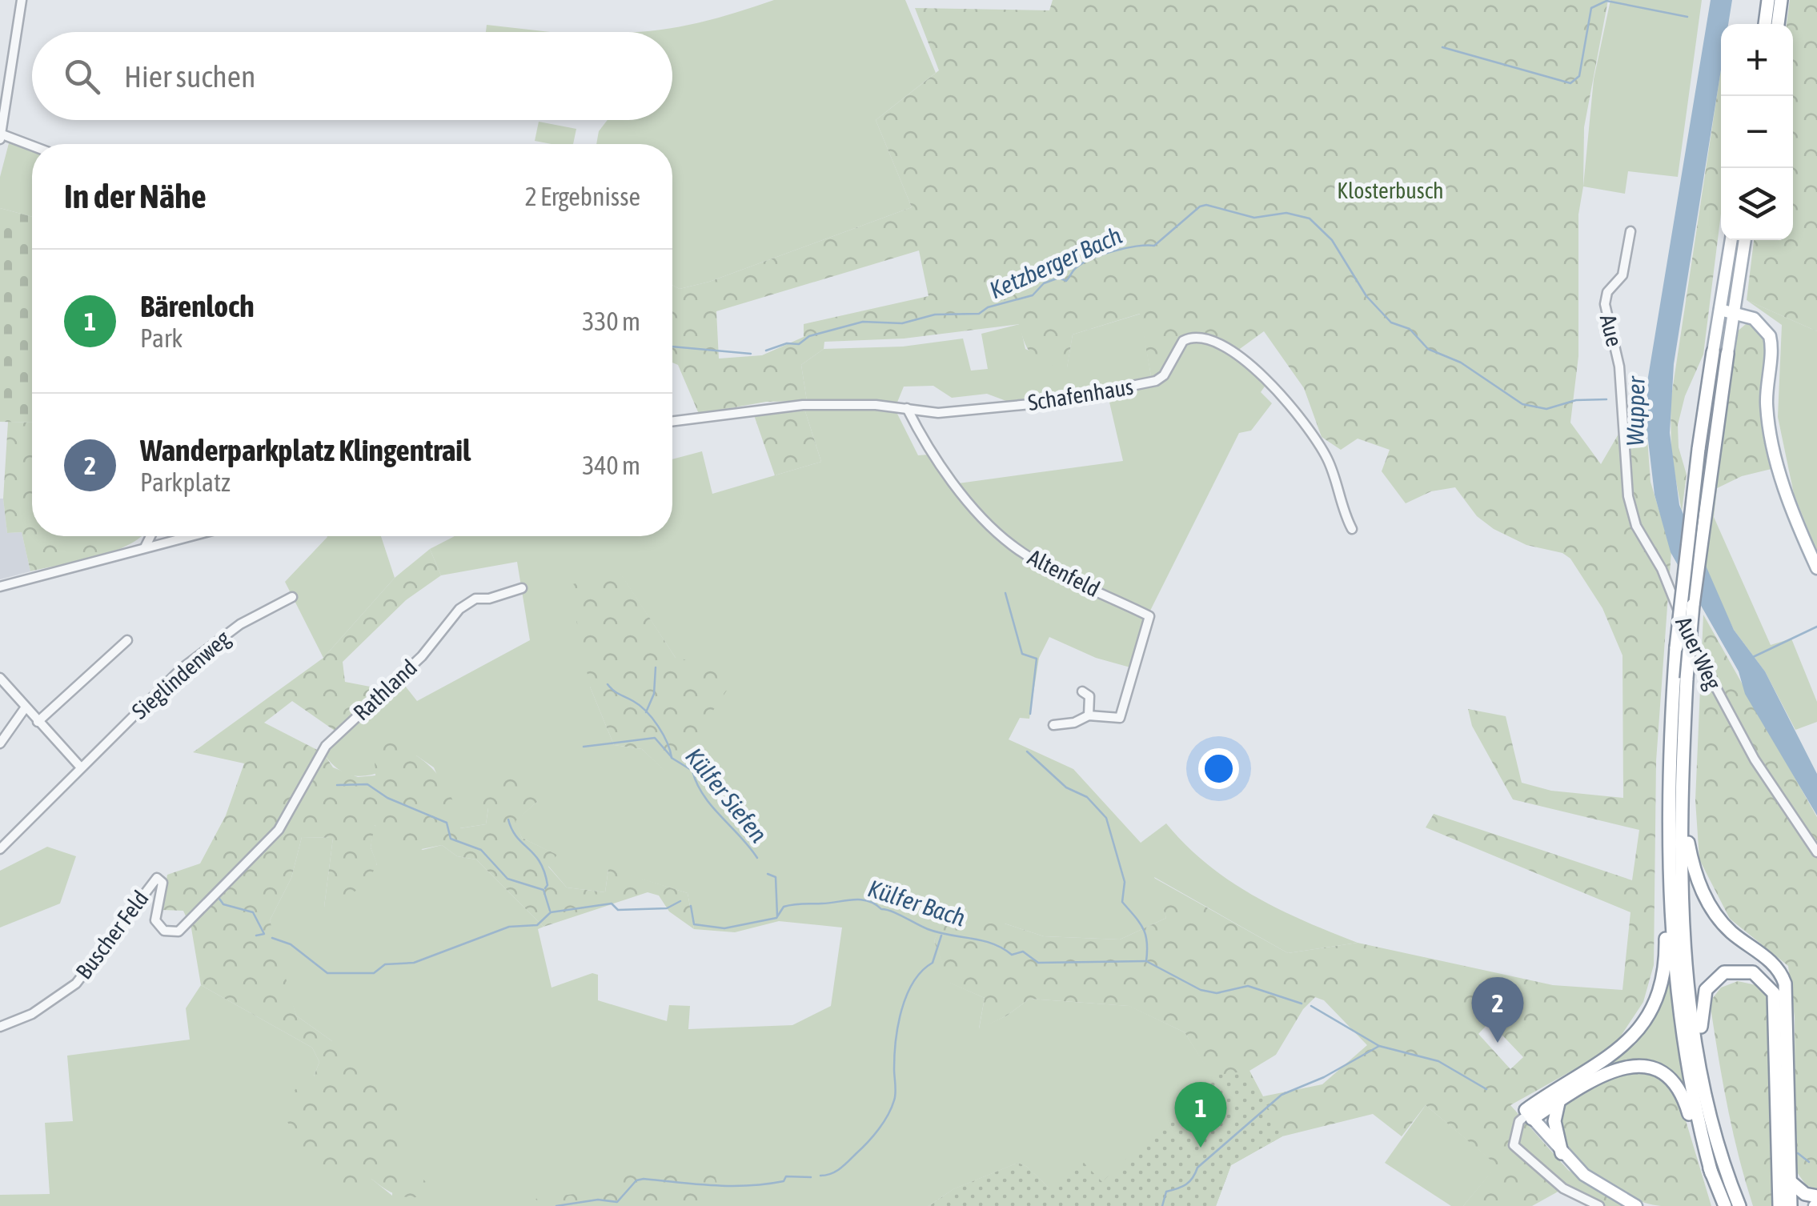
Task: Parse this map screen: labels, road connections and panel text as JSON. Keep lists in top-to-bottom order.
{
  "streets": {
    "street": [
      "Aue",
      "Schafenhaus",
      "Altenfeld",
      "Auer Weg",
      "Sieglindenweg",
      "Rathland",
      "Buscher Feld"
    ]
  },
  "crossings": [
    ["Aue", "Auer Weg"],
    ["Schafenhaus", "Altenfeld"],
    ["Rathland", "Buscher Feld"]
  ],
  "water": [
    "Ketzberger Bach",
    "Wupper",
    "Külfer Siefen",
    "Külfer Bach"
  ],
  "parks": ["Klosterbusch"],
  "page": {
    "map_buttons": ["+", "−"],
    "search": "Hier suchen",
    "heading": ["In der Nähe", "2 Ergebnisse"],
    "list": [
      {
        "mark": "1",
        "name": "Bärenloch",
        "note": "Park",
        "value": "330 m"
      },
      {
        "mark": "2",
        "name": "Wanderparkplatz Klingentrail",
        "note": "Parkplatz",
        "value": "340 m"
      }
    ],
    "pins": ["2", "1"]
  }
}
